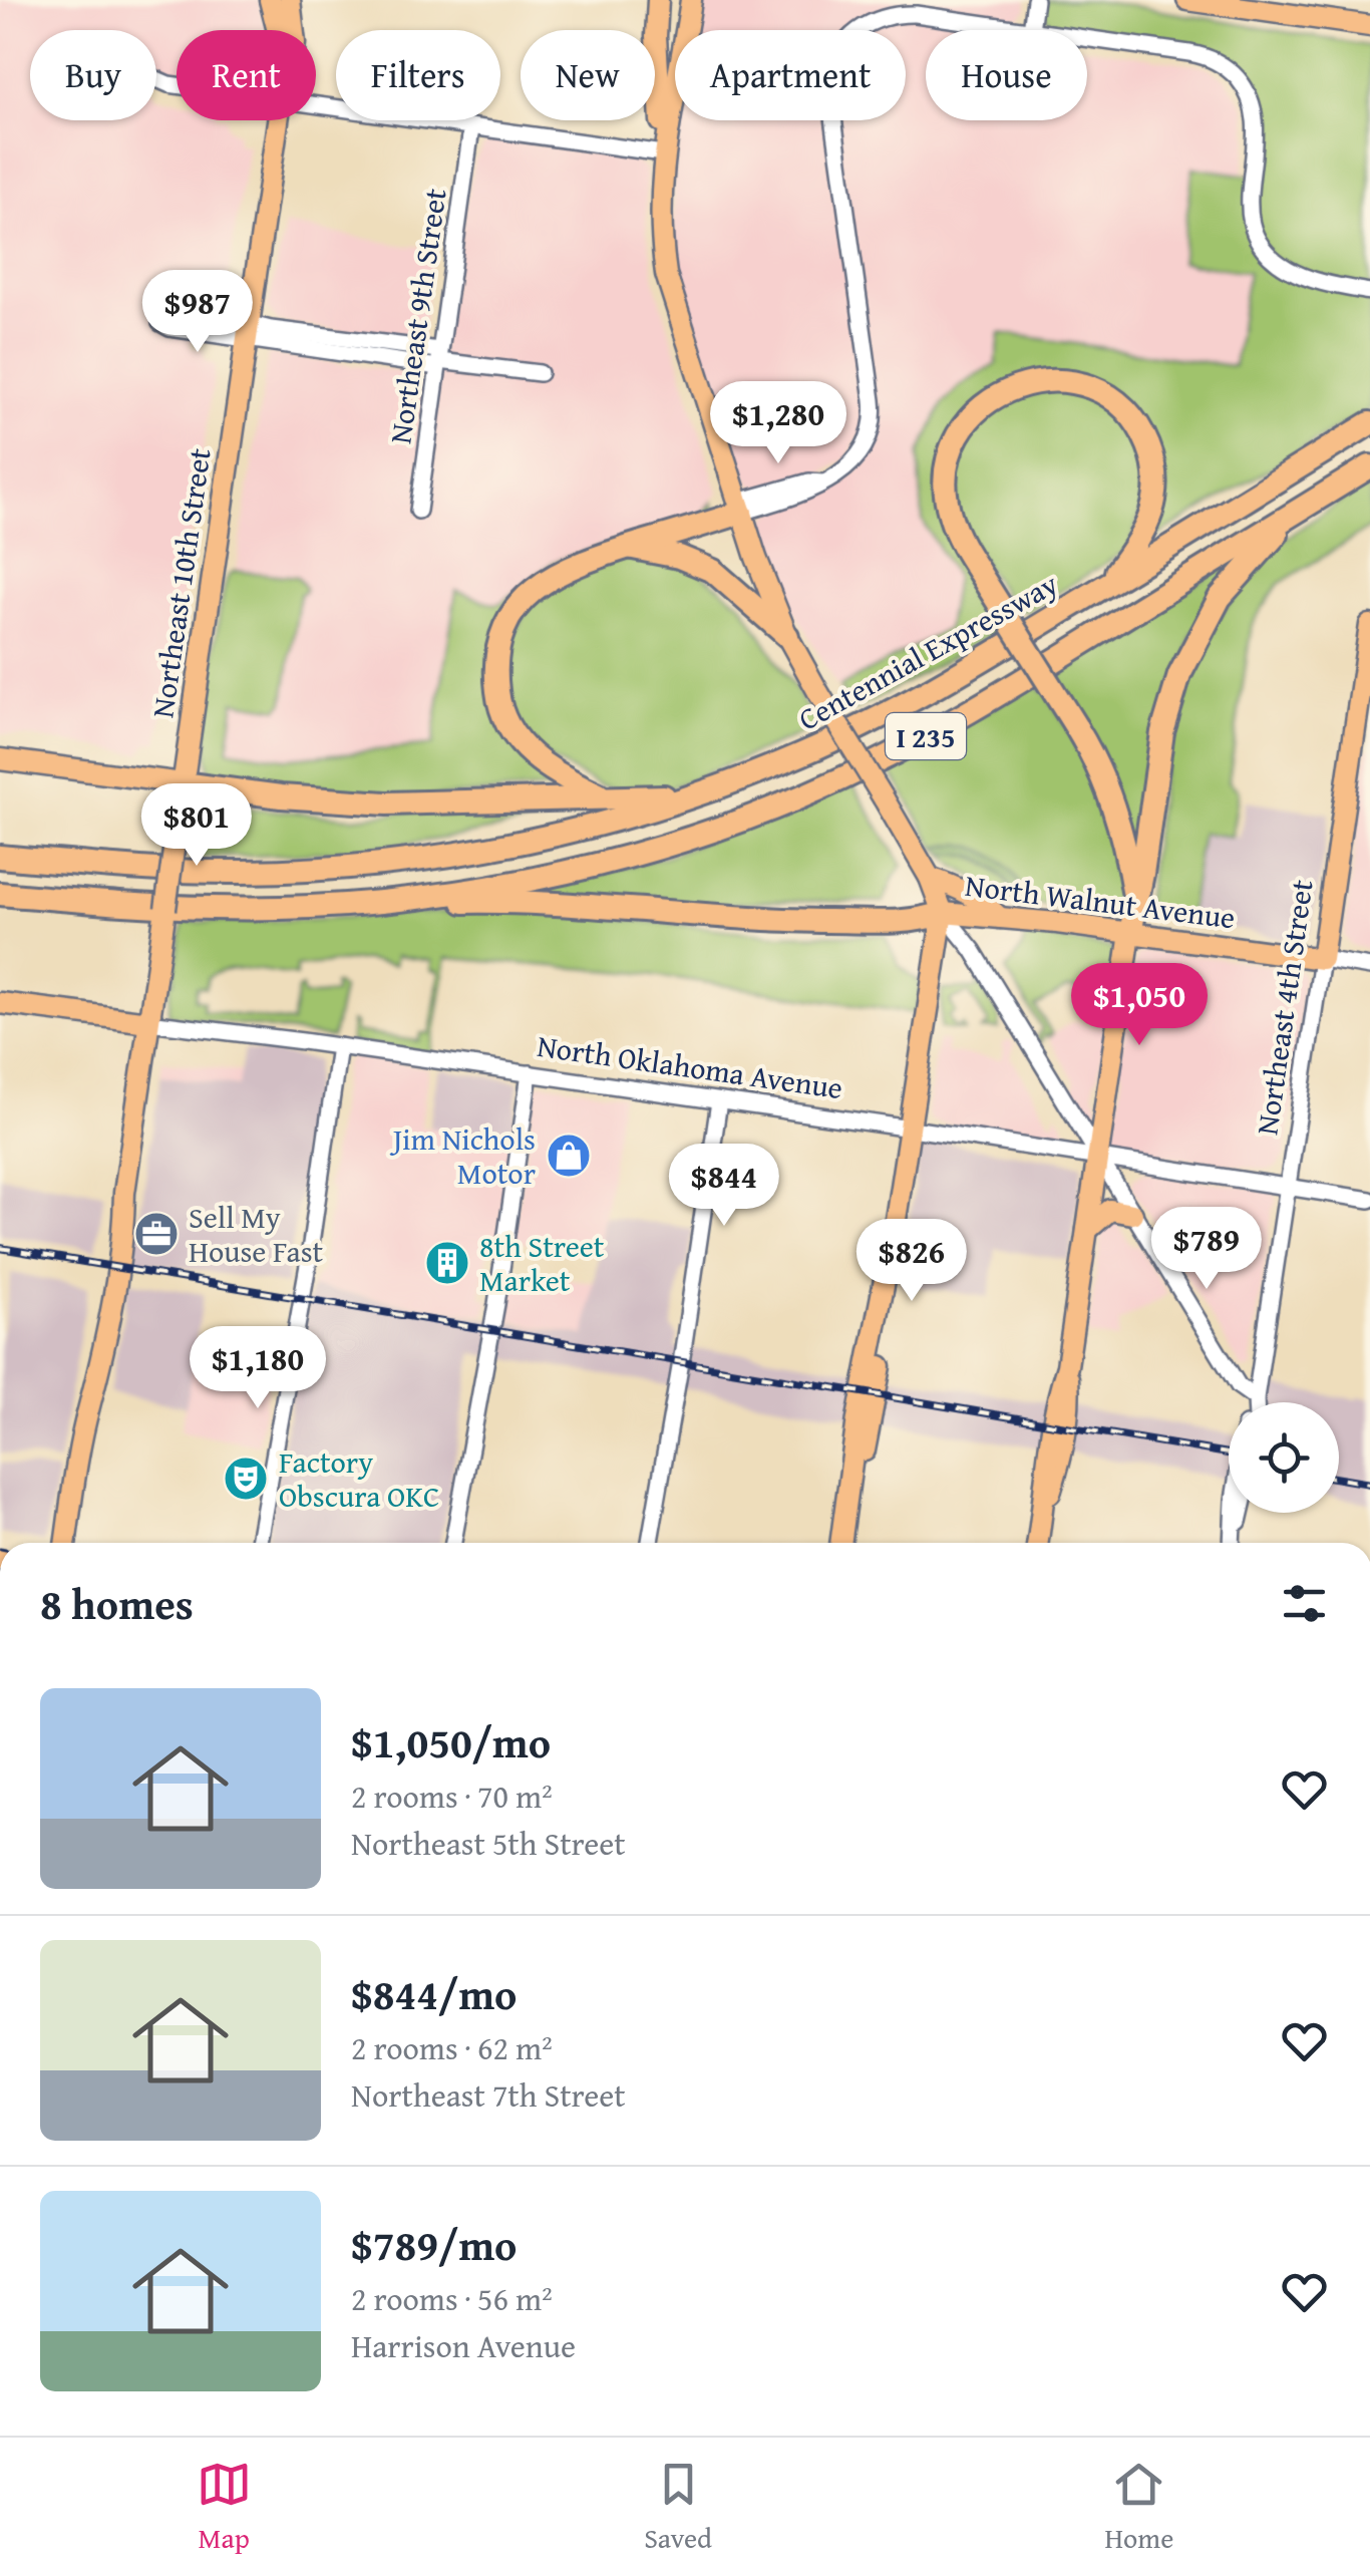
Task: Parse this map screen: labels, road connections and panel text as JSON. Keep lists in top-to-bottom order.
{
  "streets": {
    "highway": ["Centennial Expressway", "I 235"],
    "main road": [
      "Northeast 10th Street",
      "North Walnut Avenue",
      "Northeast 4th Street",
      "North Oklahoma Avenue"
    ],
    "street": ["Northeast 9th Street"]
  },
  "crossings": [
    ["Northeast 10th Street", "North Oklahoma Avenue"],
    ["North Walnut Avenue", "Northeast 4th Street"],
    ["Northeast 4th Street", "North Oklahoma Avenue"]
  ],
  "places": {
    "shop": ["Jim Nichols Motor"],
    "office": ["Sell My House Fast"],
    "building": ["8th Street Market"],
    "theatre": ["Factory Obscura OKC"]
  },
  "page": {
    "chip": [
      "Buy",
      "Rent",
      "Filters",
      "New",
      "Apartment",
      "House"
    ],
    "price": [
      "$987",
      "$1,280",
      "$801",
      "$1,050",
      "$844",
      "$789",
      "$826",
      "$1,180"
    ],
    "heading": "8 homes",
    "list": [
      {
        "name": "$1,050/mo",
        "note": "2 rooms · 70 m² · Northeast 5th Street"
      },
      {
        "name": "$844/mo",
        "note": "2 rooms · 62 m² · Northeast 7th Street"
      },
      {
        "name": "$789/mo",
        "note": "2 rooms · 56 m² · Harrison Avenue"
      }
    ],
    "tabs": ["Map", "Saved", "Home"]
  }
}
